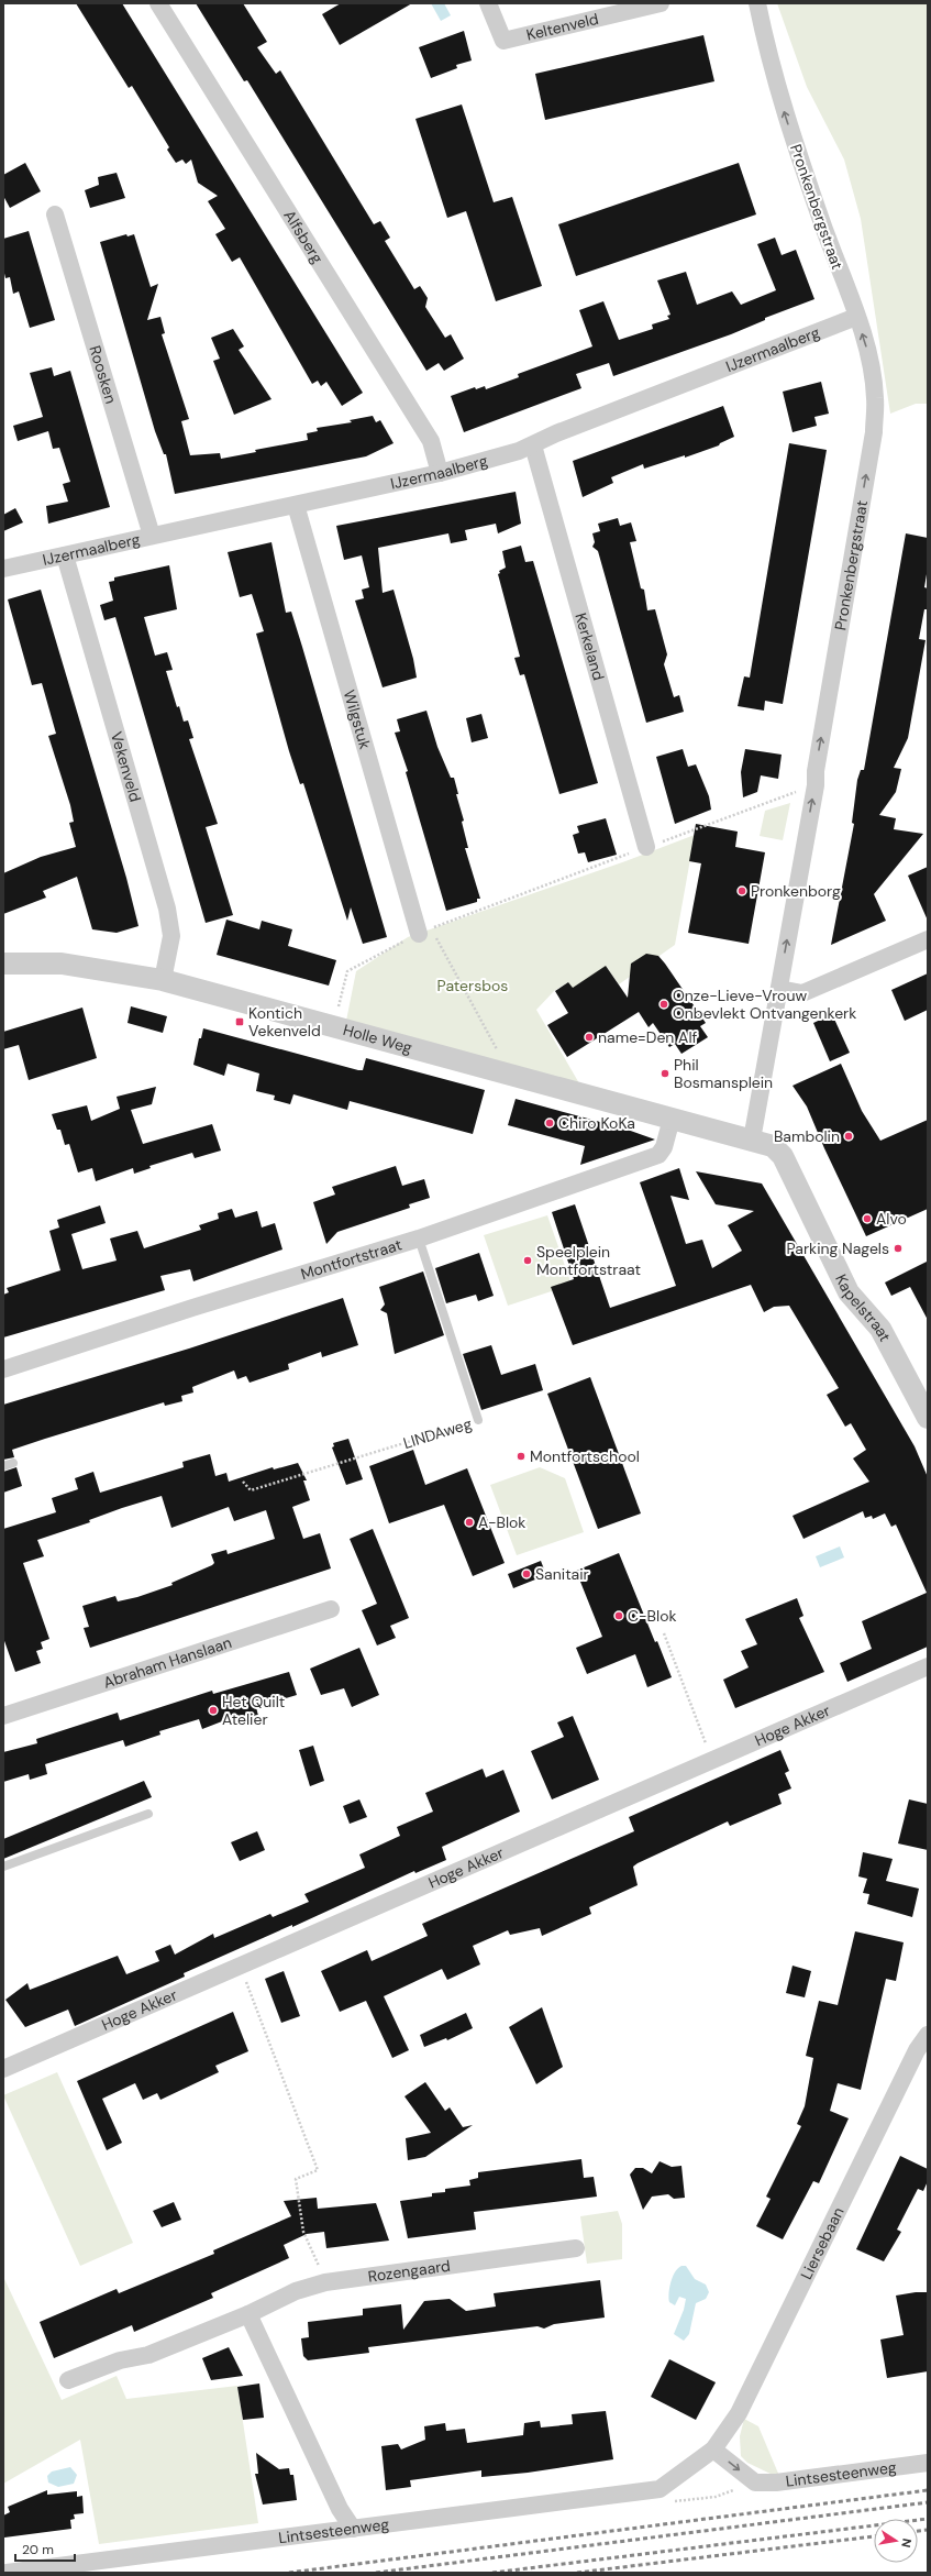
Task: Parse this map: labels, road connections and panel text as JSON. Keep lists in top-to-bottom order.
{
  "streets": {
    "street": [
      "Keltenveld",
      "Pronkenbergstraat",
      "Alfsberg",
      "IJzermaalberg",
      "Roosken",
      "Kerkeland",
      "Wilgstuk",
      "Vekenveld",
      "Holle Weg",
      "Montfortstraat",
      "Kapelstraat",
      "Abraham Hanslaan",
      "Hoge Akker",
      "Liersebaan",
      "Rozengaard",
      "Lintsesteenweg"
    ],
    "lane": ["LINDAweg"]
  },
  "crossings": [
    ["Pronkenbergstraat", "IJzermaalberg"],
    ["Pronkenbergstraat", "Kapelstraat"],
    ["Alfsberg", "IJzermaalberg"],
    ["IJzermaalberg", "Roosken"],
    ["IJzermaalberg", "Kerkeland"],
    ["IJzermaalberg", "Wilgstuk"],
    ["IJzermaalberg", "Vekenveld"],
    ["Vekenveld", "Holle Weg"],
    ["Holle Weg", "Montfortstraat"],
    ["Holle Weg", "Kapelstraat"],
    ["Montfortstraat", "Kapelstraat"],
    ["Montfortstraat", "LINDAweg"],
    ["Liersebaan", "Lintsesteenweg"]
  ],
  "one_way": ["Pronkenbergstraat"],
  "parks": ["Patersbos"],
  "places": {
    "other": [
      "Pronkenborg",
      "Onze-Lieve-Vrouw Onbevlekt Ontvangenkerk",
      "name=Den Alf",
      "Phil Bosmansplein",
      "Chiro KoKa",
      "Bambolin",
      "Alvo",
      "Parking Nagels",
      "Speelplein Montfortstraat",
      "Montfortschool",
      "A-Blok",
      "Sanitair",
      "C-Blok",
      "Het Quilt Atelier"
    ],
    "transit": ["Kontich Vekenveld"]
  },
  "scale_bar": "20 m",
  "north": "right"
}
